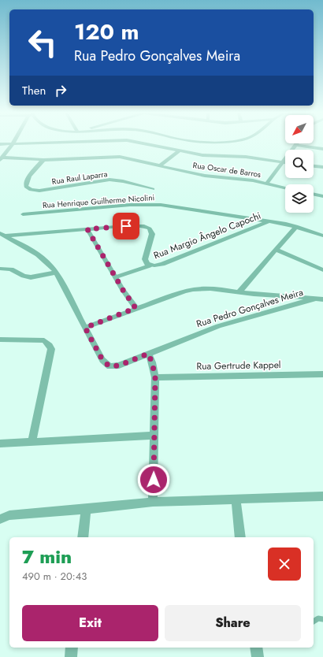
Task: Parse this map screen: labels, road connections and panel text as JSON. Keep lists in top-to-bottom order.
{
  "streets": {
    "street": [
      "Rua Oscar de Barros",
      "Rua Raul Laparra",
      "Rua Henrique Guilherme Nicolini",
      "Rua Margio Ângelo Capochi",
      "Rua Pedro Gonçalves Meira",
      "Rua Gertrude Kappel"
    ]
  },
  "crossings": [
    ["Rua Oscar de Barros", "Rua Raul Laparra"],
    ["Rua Henrique Guilherme Nicolini", "Rua Margio Ângelo Capochi"],
    ["Rua Margio Ângelo Capochi", "Rua Pedro Gonçalves Meira"]
  ],
  "north": "bottom left",
  "page": {
    "turn": ["120 m", "Rua Pedro Gonçalves Meira"],
    "then": "Then",
    "heading": ["7 min", "490 m · 20:43"],
    "buttons": ["Exit", "Share"]
  }
}
